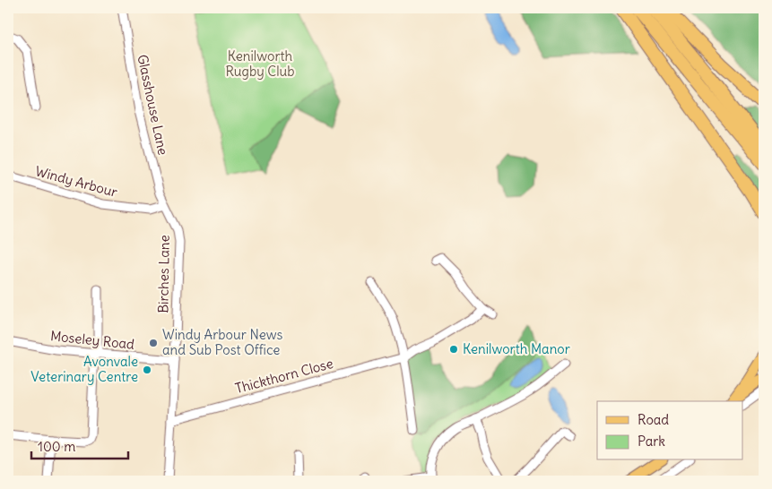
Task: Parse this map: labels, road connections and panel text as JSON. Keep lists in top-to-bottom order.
{
  "streets": {
    "street": [
      "Glasshouse Lane",
      "Windy Arbour",
      "Birches Lane",
      "Moseley Road",
      "Thickthorn Close"
    ]
  },
  "crossings": [
    ["Glasshouse Lane", "Windy Arbour"],
    ["Glasshouse Lane", "Birches Lane"],
    ["Windy Arbour", "Birches Lane"],
    ["Birches Lane", "Moseley Road"],
    ["Birches Lane", "Thickthorn Close"]
  ],
  "parks": ["Kenilworth Rugby Club"],
  "places": ["Windy Arbour News and Sub Post Office", "Kenilworth Manor", "Avonvale Veterinary Centre"],
  "legend": ["Road", "Park"],
  "scale_bar": "100 m"
}
